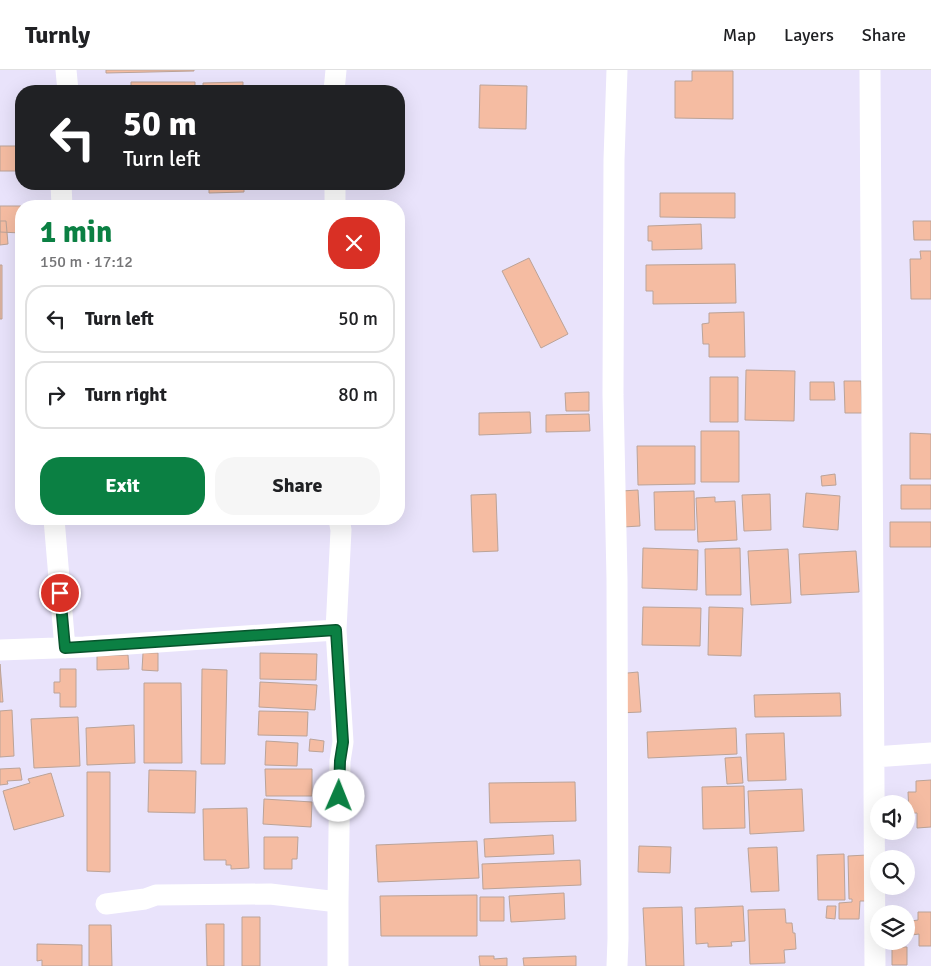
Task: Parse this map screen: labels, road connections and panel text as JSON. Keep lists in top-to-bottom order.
{
  "page": {
    "header": "Turnly",
    "nav": ["Map", "Layers", "Share"],
    "turn": ["50 m", "Turn left"],
    "heading": ["1 min", "150 m · 17:12"],
    "list": [
      {
        "name": "Turn left",
        "value": "50 m"
      },
      {
        "name": "Turn right",
        "value": "80 m"
      }
    ],
    "buttons": ["Exit", "Share"]
  }
}
